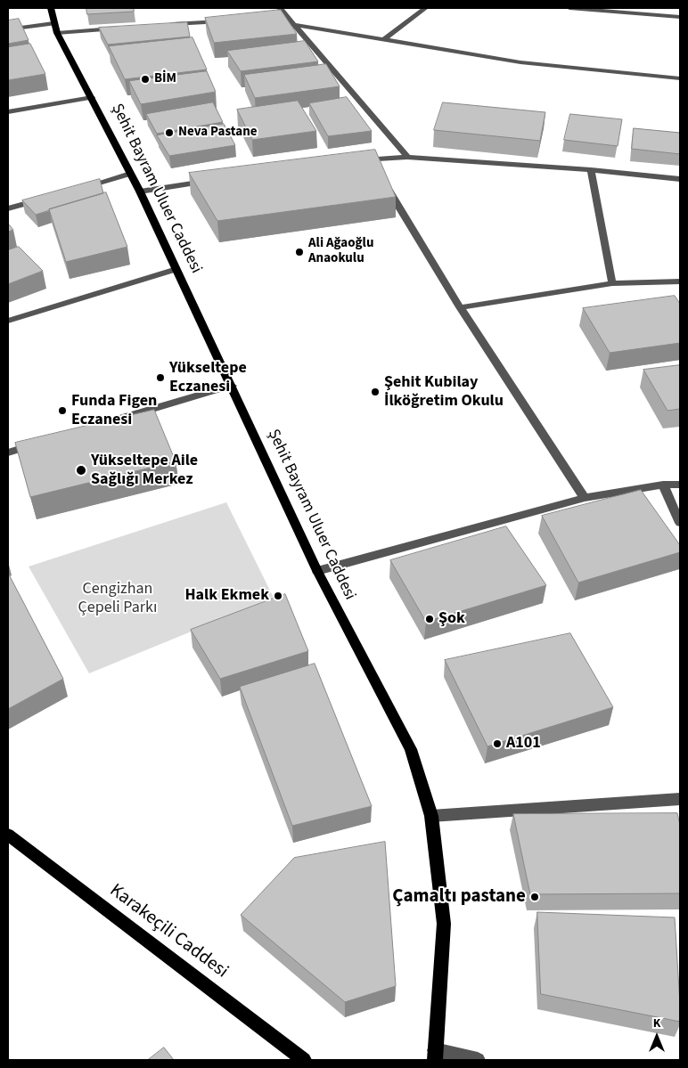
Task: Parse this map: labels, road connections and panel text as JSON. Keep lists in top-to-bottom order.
{
  "streets": {
    "main road": ["Şehit Bayram Uluer Caddesi", "Karakeçili Caddesi"]
  },
  "parks": ["Cengizhan Çepeli Parkı"],
  "places": [
    "BİM",
    "Neva Pastane",
    "Ali Ağaoğlu Anaokulu",
    "Yükseltepe Eczanesi",
    "Şehit Kubilay İlköğretim Okulu",
    "Funda Figen Eczanesi",
    "Yükseltepe Aile Sağlığı Merkez",
    "Halk Ekmek",
    "Şok",
    "A101",
    "Çamaltı pastane"
  ],
  "north": "top"
}
